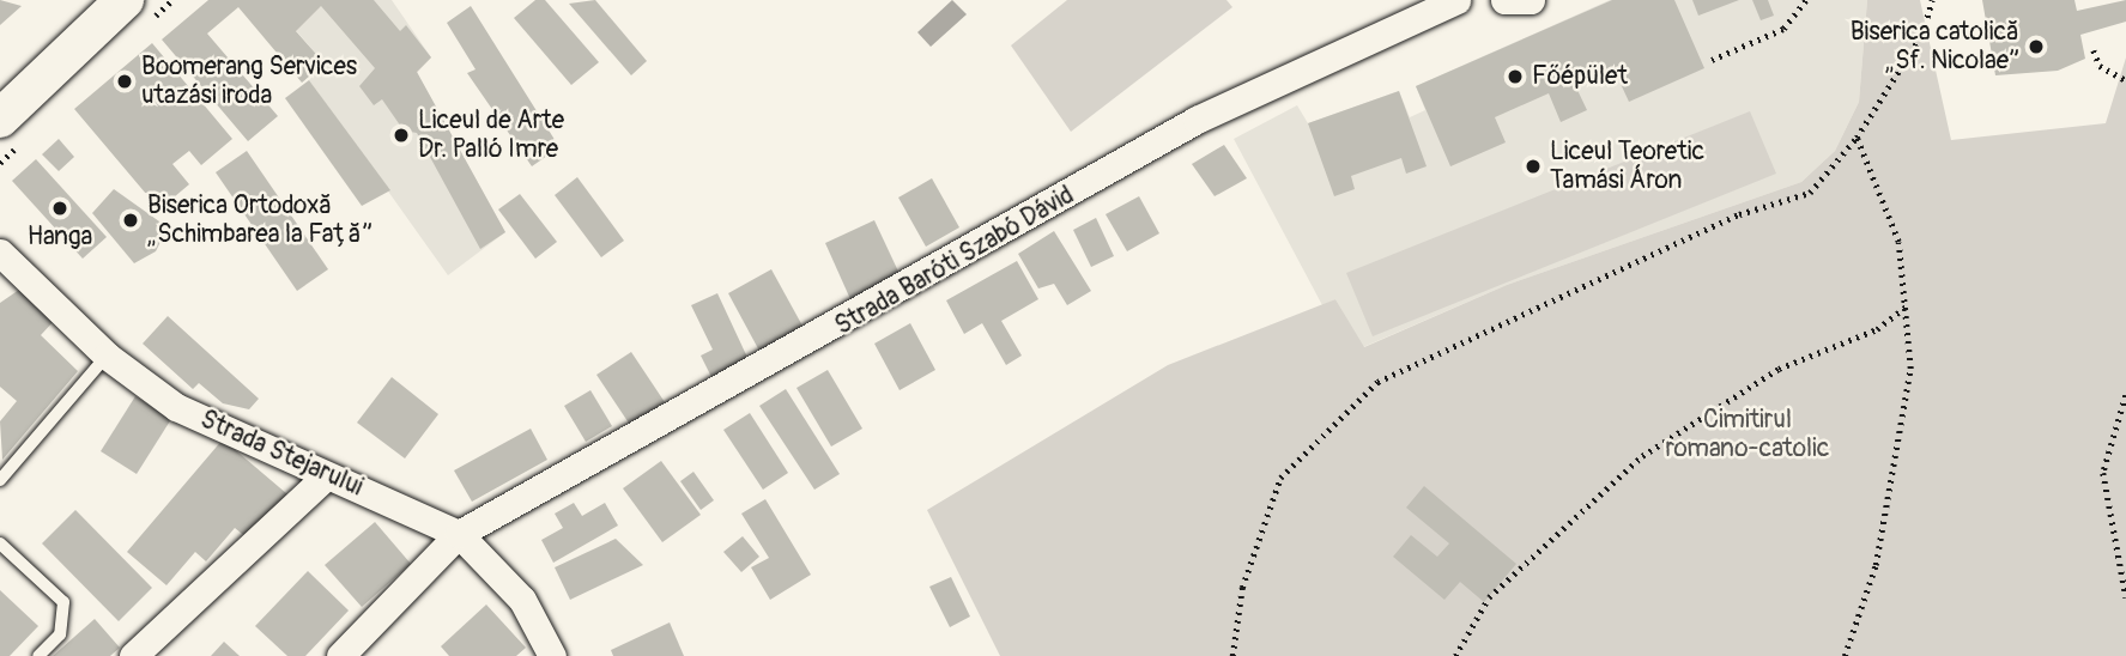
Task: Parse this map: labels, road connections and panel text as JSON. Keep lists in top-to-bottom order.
{
  "streets": {
    "street": ["Strada Baróti Szabó Dávid", "Strada Stejarului"]
  },
  "crossings": [
    ["Strada Baróti Szabó Dávid", "Strada Stejarului"]
  ],
  "parks": ["Cimitirul romano-catolic"],
  "places": [
    "Biserica catolică „Sf. Nicolae”",
    "Főépület",
    "Boomerang Services utazási iroda",
    "Liceul de Arte Dr. Palló Imre",
    "Liceul Teoretic Tamási Áron",
    "Hanga",
    "Biserica Ortodoxă „Schimbarea la Față”"
  ]
}
